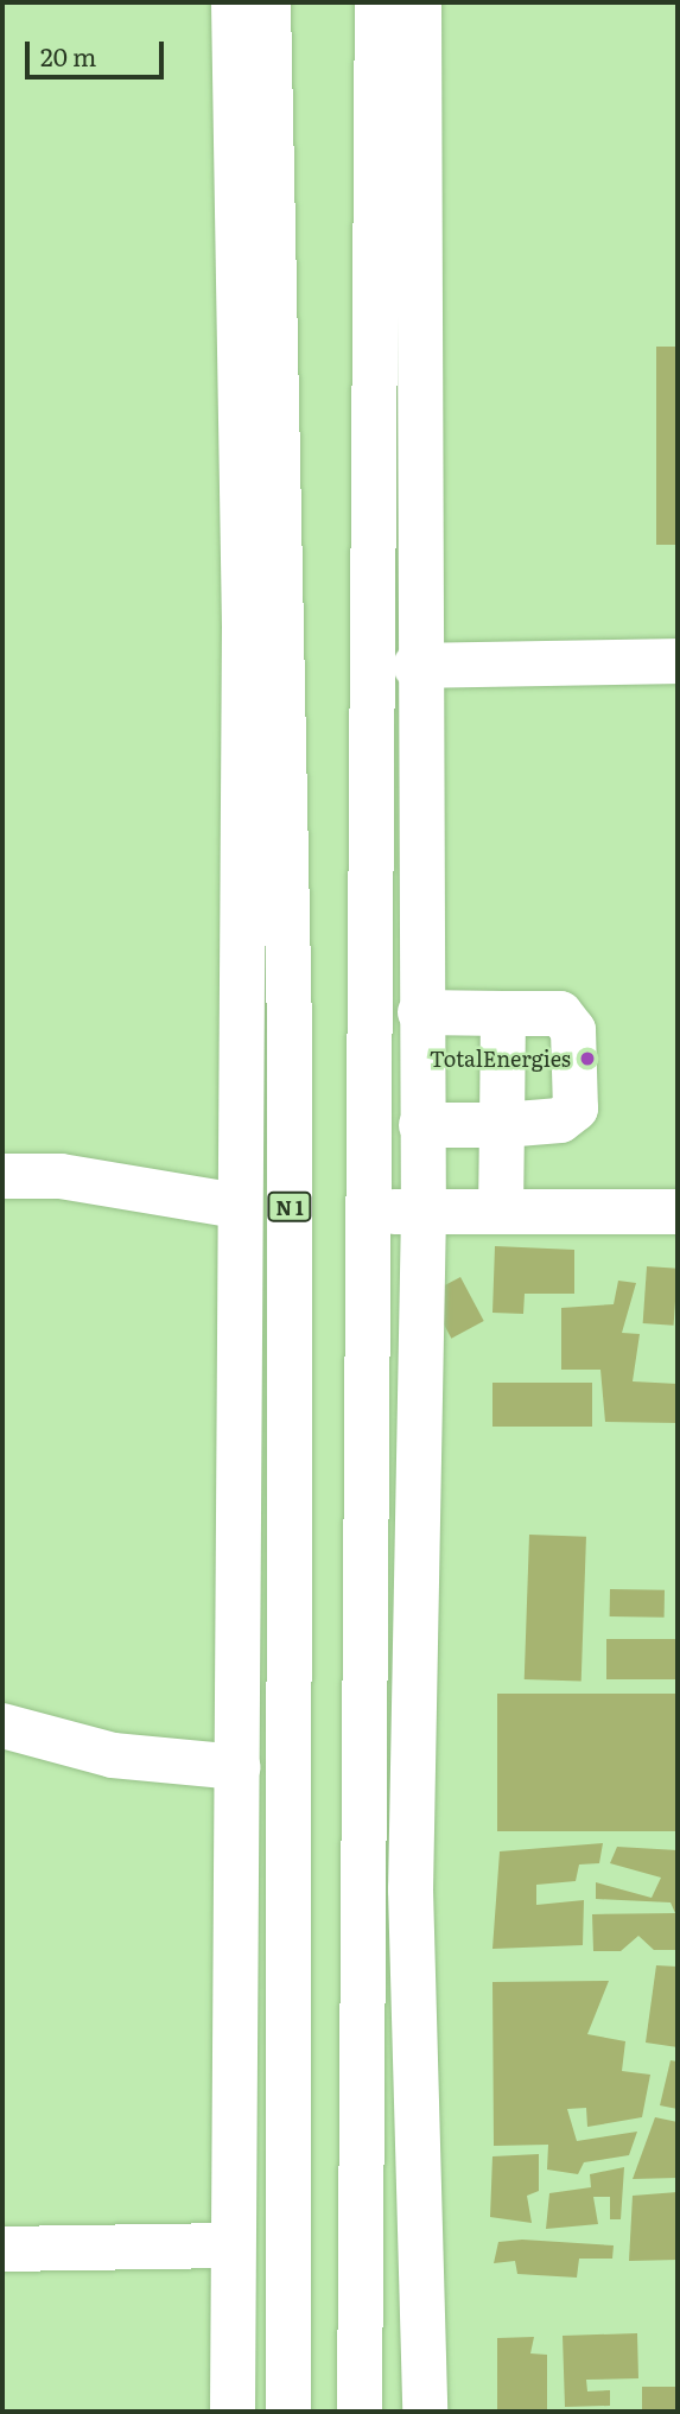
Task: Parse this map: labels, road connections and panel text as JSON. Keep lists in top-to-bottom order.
{
  "streets": {
    "main road": ["N 1"]
  },
  "places": ["TotalEnergies"],
  "scale_bar": "20 m"
}
